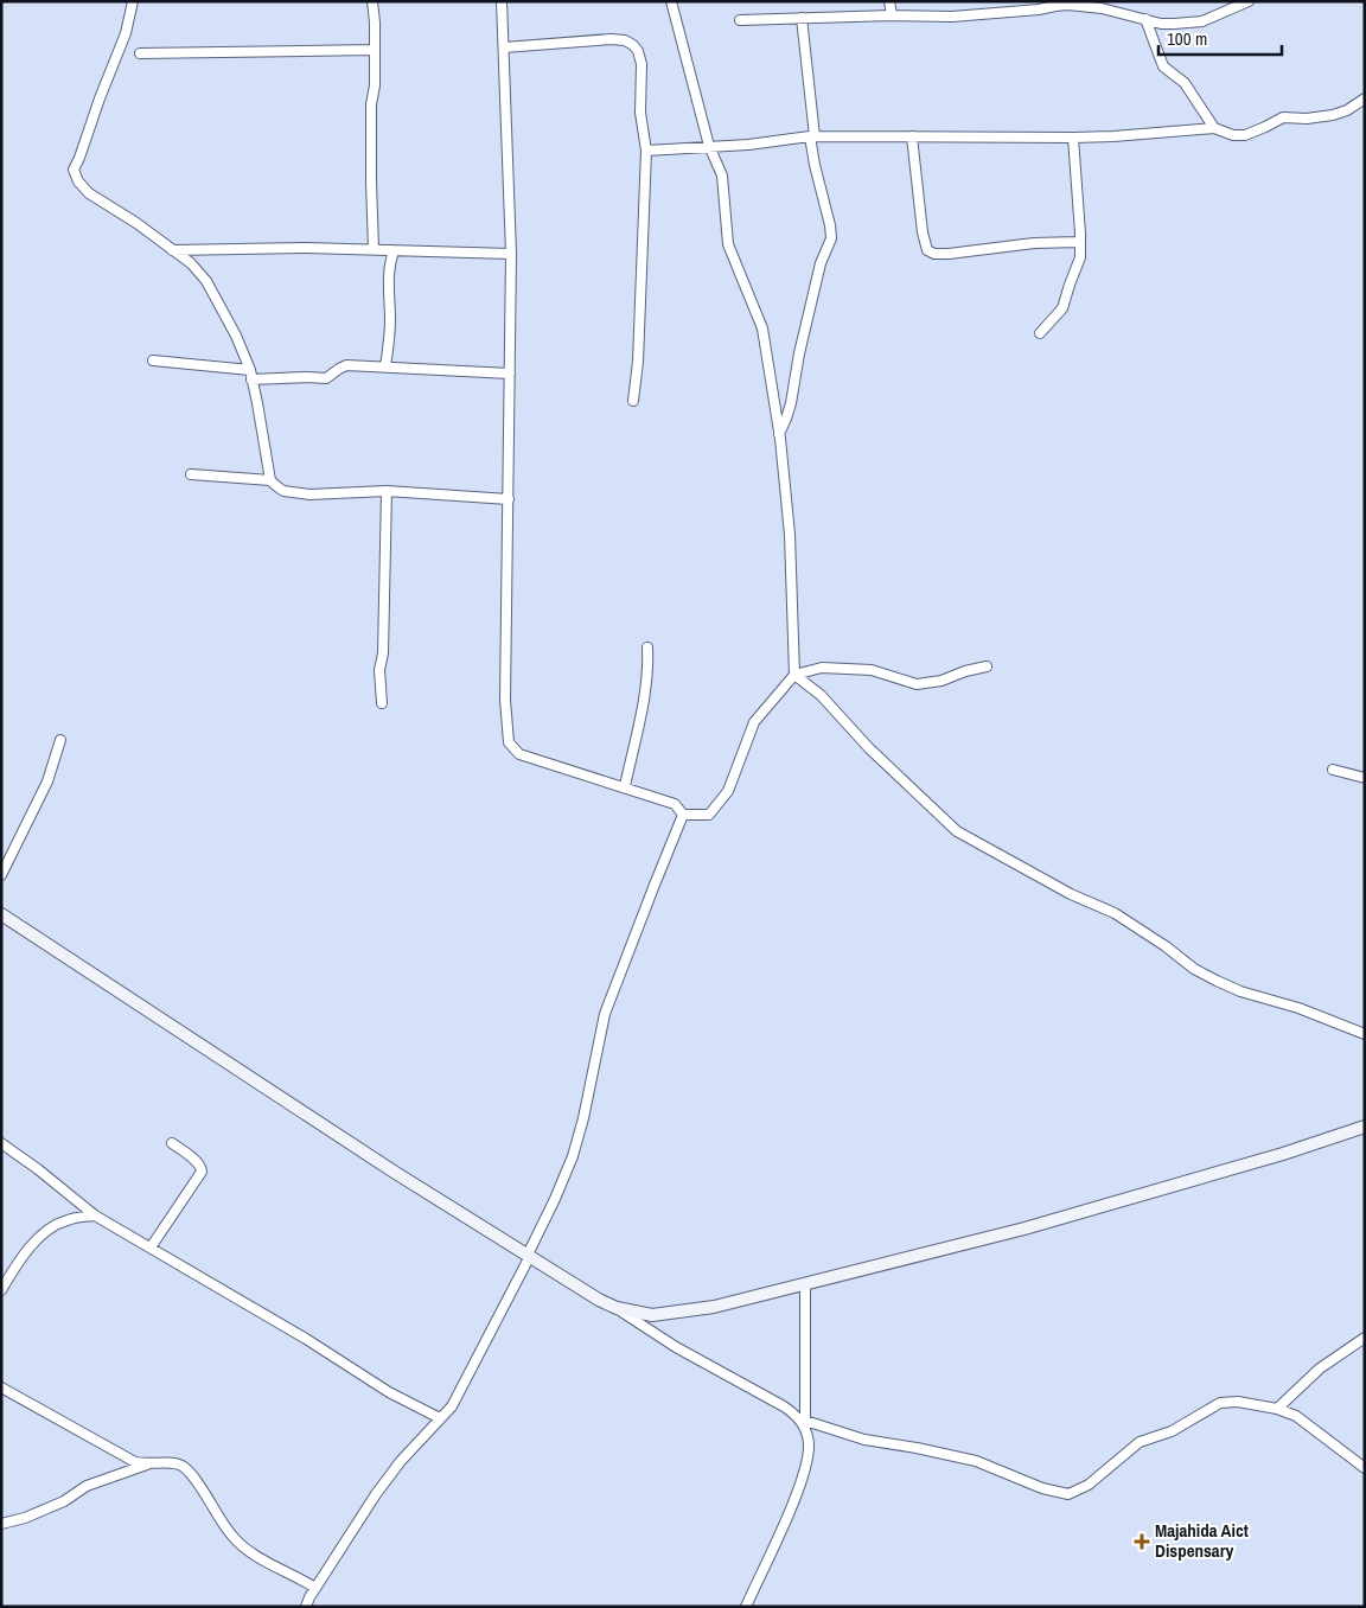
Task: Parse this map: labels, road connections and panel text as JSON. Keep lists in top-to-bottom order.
{
  "places": {
    "health": ["Majahida Aict Dispensary"]
  },
  "scale_bar": "100 m"
}
